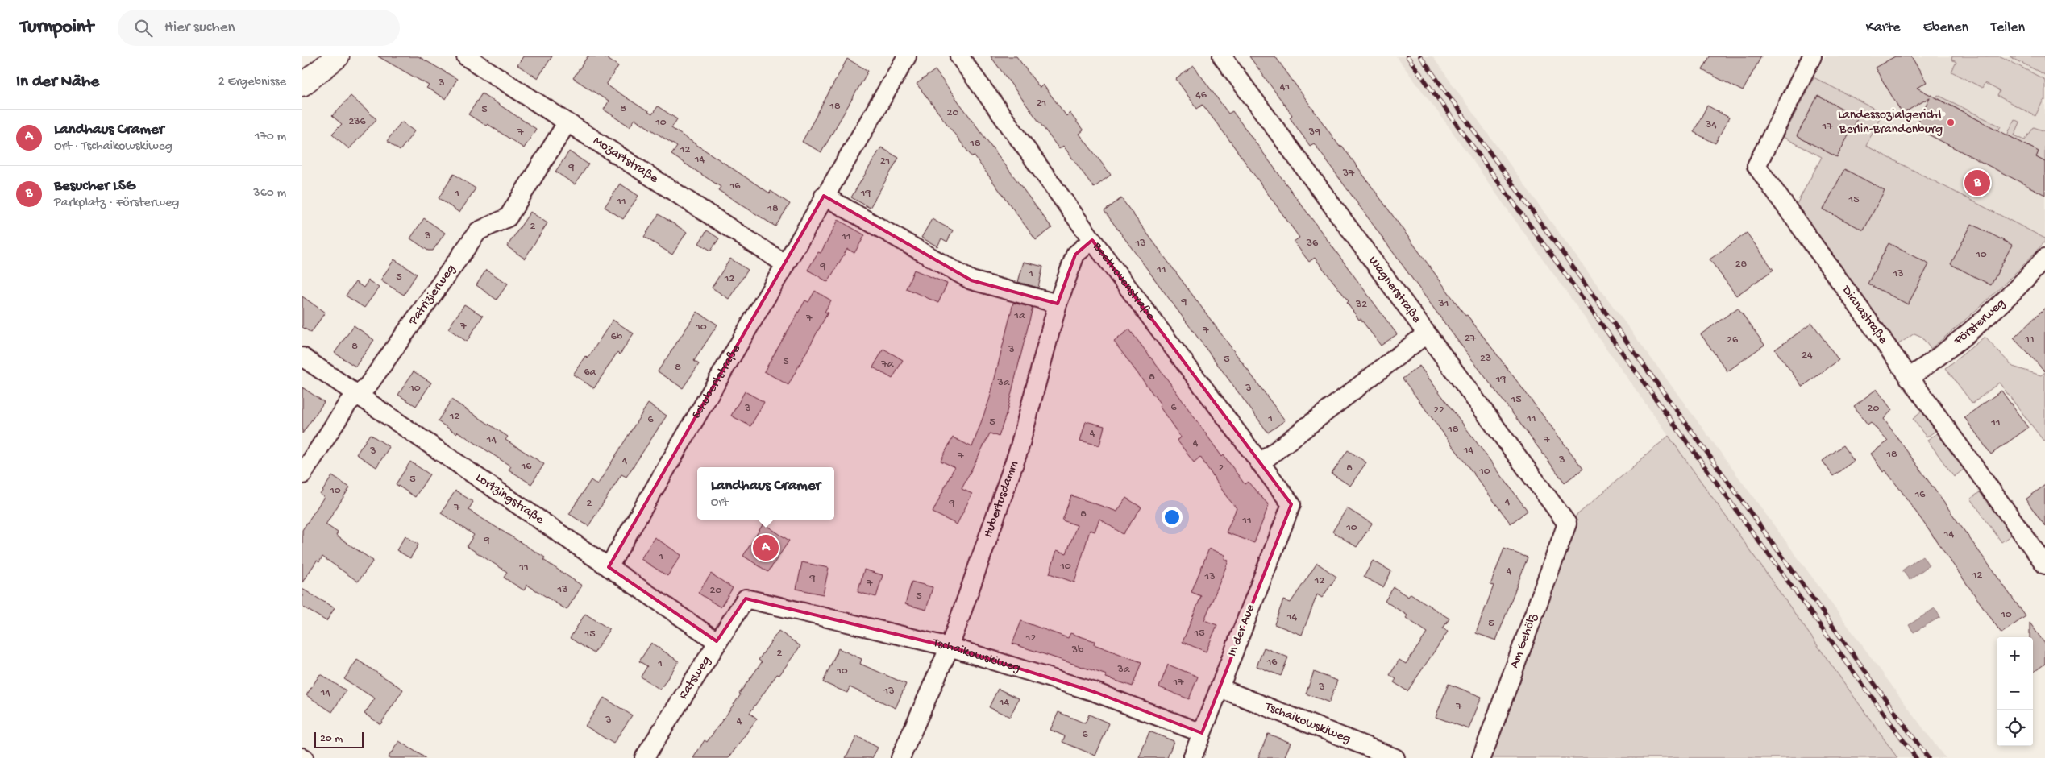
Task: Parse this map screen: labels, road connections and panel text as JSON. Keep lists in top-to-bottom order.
{
  "streets": {
    "street": [
      "Mozartstraße",
      "Beethovenstraße",
      "Wagnerstraße",
      "Patrizierweg",
      "Dianastraße",
      "Försterweg",
      "Schubertstraße",
      "Lortzingstraße",
      "Hubertusdamm",
      "In der Aue",
      "Am Gehölz",
      "Tschaikowskiweg",
      "Ratsweg"
    ]
  },
  "crossings": [
    ["Mozartstraße", "Patrizierweg"],
    ["Mozartstraße", "Schubertstraße"],
    ["Beethovenstraße", "Hubertusdamm"],
    ["Beethovenstraße", "In der Aue"],
    ["Wagnerstraße", "Am Gehölz"],
    ["Patrizierweg", "Lortzingstraße"],
    ["Dianastraße", "Försterweg"],
    ["Schubertstraße", "Lortzingstraße"],
    ["Lortzingstraße", "Ratsweg"],
    ["Hubertusdamm", "Tschaikowskiweg"],
    ["In der Aue", "Tschaikowskiweg"],
    ["Tschaikowskiweg", "Ratsweg"]
  ],
  "places": ["Landessozialgericht Berlin-Brandenburg"],
  "house_numbers": [
    "3",
    "41",
    "46",
    "21",
    "18",
    "8",
    "5",
    "20",
    "236",
    "10",
    "34",
    "17",
    "7",
    "39",
    "18",
    "12",
    "14",
    "21",
    "9",
    "37",
    "16",
    "1",
    "19",
    "15",
    "11",
    "18",
    "2",
    "3",
    "11",
    "13",
    "36",
    "10",
    "28",
    "9",
    "11",
    "1",
    "13",
    "5",
    "12",
    "9",
    "31",
    "32",
    "1a",
    "7",
    "7",
    "10",
    "7",
    "6b",
    "27",
    "11",
    "26",
    "8",
    "3",
    "24",
    "23",
    "5",
    "5",
    "7a",
    "8",
    "6a",
    "8",
    "19",
    "3a",
    "10",
    "3",
    "15",
    "6",
    "3",
    "20",
    "22",
    "12",
    "1",
    "11",
    "6",
    "5",
    "11",
    "18",
    "4",
    "14",
    "7",
    "4",
    "14",
    "3",
    "18",
    "7",
    "3",
    "4",
    "16",
    "2",
    "8",
    "10",
    "5",
    "10",
    "16",
    "4",
    "2",
    "9",
    "7",
    "8",
    "11",
    "10",
    "14",
    "9",
    "1",
    "10",
    "11",
    "4",
    "12",
    "13",
    "9",
    "12",
    "7",
    "13",
    "20",
    "5",
    "10",
    "14",
    "5",
    "15",
    "15",
    "12",
    "3b",
    "2",
    "16",
    "1",
    "3a",
    "10",
    "17",
    "3",
    "13",
    "14",
    "14",
    "7",
    "3",
    "4",
    "6"
  ],
  "scale_bar": "20 m",
  "page": {
    "header": "Turnpoint",
    "search": "Hier suchen",
    "nav": ["Karte", "Ebenen", "Teilen"],
    "heading": ["In der Nähe", "2 Ergebnisse"],
    "list": [
      {
        "mark": "A",
        "name": "Landhaus Cramer",
        "note": "Ort · Tschaikowskiweg",
        "value": "170 m"
      },
      {
        "mark": "B",
        "name": "Besucher LSG",
        "note": "Parkplatz · Försterweg",
        "value": "360 m"
      }
    ],
    "pins": ["B", "A"],
    "popup": ["Landhaus Cramer", "Ort"],
    "map_buttons": ["+", "−"],
    "scale": "20 m"
  }
}
